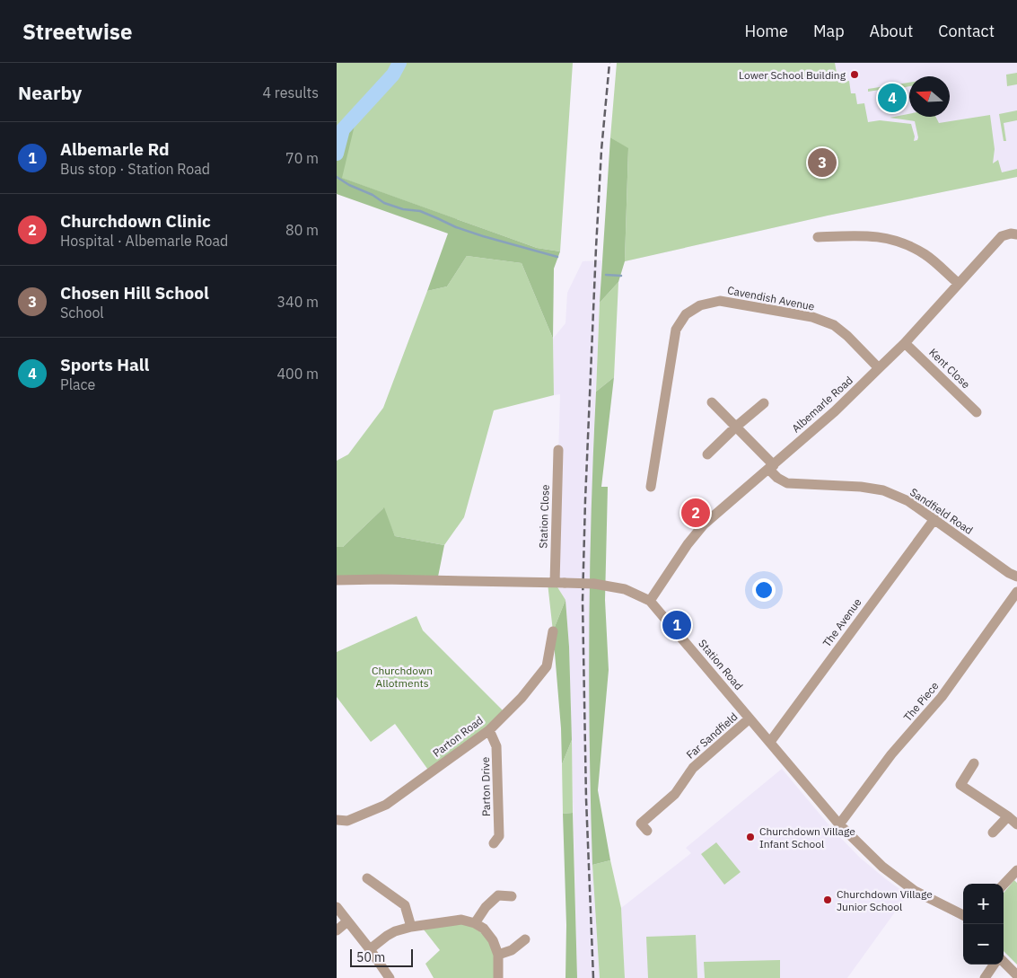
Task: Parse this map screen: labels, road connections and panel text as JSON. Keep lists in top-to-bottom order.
{
  "streets": {
    "street": [
      "Cavendish Avenue",
      "Kent Close",
      "Albemarle Road",
      "Sandfield Road",
      "Station Close",
      "The Avenue",
      "Station Road",
      "The Piece",
      "Far Sandfield",
      "Parton Road",
      "Parton Drive"
    ]
  },
  "crossings": [
    ["Cavendish Avenue", "Albemarle Road"],
    ["Kent Close", "Albemarle Road"],
    ["Albemarle Road", "Sandfield Road"],
    ["Albemarle Road", "Station Road"],
    ["Sandfield Road", "The Avenue"],
    ["Station Close", "Station Road"],
    ["The Avenue", "Station Road"],
    ["Station Road", "The Piece"],
    ["Station Road", "Far Sandfield"],
    ["Parton Road", "Parton Drive"]
  ],
  "parks": ["Churchdown Allotments"],
  "places": ["Lower School Building", "Churchdown Village Infant School", "Churchdown Village Junior School"],
  "scale_bar": "50 m",
  "north": "left",
  "page": {
    "header": "Streetwise",
    "nav": [
      "Home",
      "Map",
      "About",
      "Contact"
    ],
    "heading": ["Nearby", "4 results"],
    "pins": [
      "4",
      "3",
      "2",
      "1"
    ],
    "list": [
      {
        "mark": "1",
        "name": "Albemarle Rd",
        "note": "Bus stop · Station Road",
        "value": "70 m"
      },
      {
        "mark": "2",
        "name": "Churchdown Clinic",
        "note": "Hospital · Albemarle Road",
        "value": "80 m"
      },
      {
        "mark": "3",
        "name": "Chosen Hill School",
        "note": "School",
        "value": "340 m"
      },
      {
        "mark": "4",
        "name": "Sports Hall",
        "note": "Place",
        "value": "400 m"
      }
    ],
    "map_buttons": ["+", "−"],
    "scale": "50 m"
  }
}
